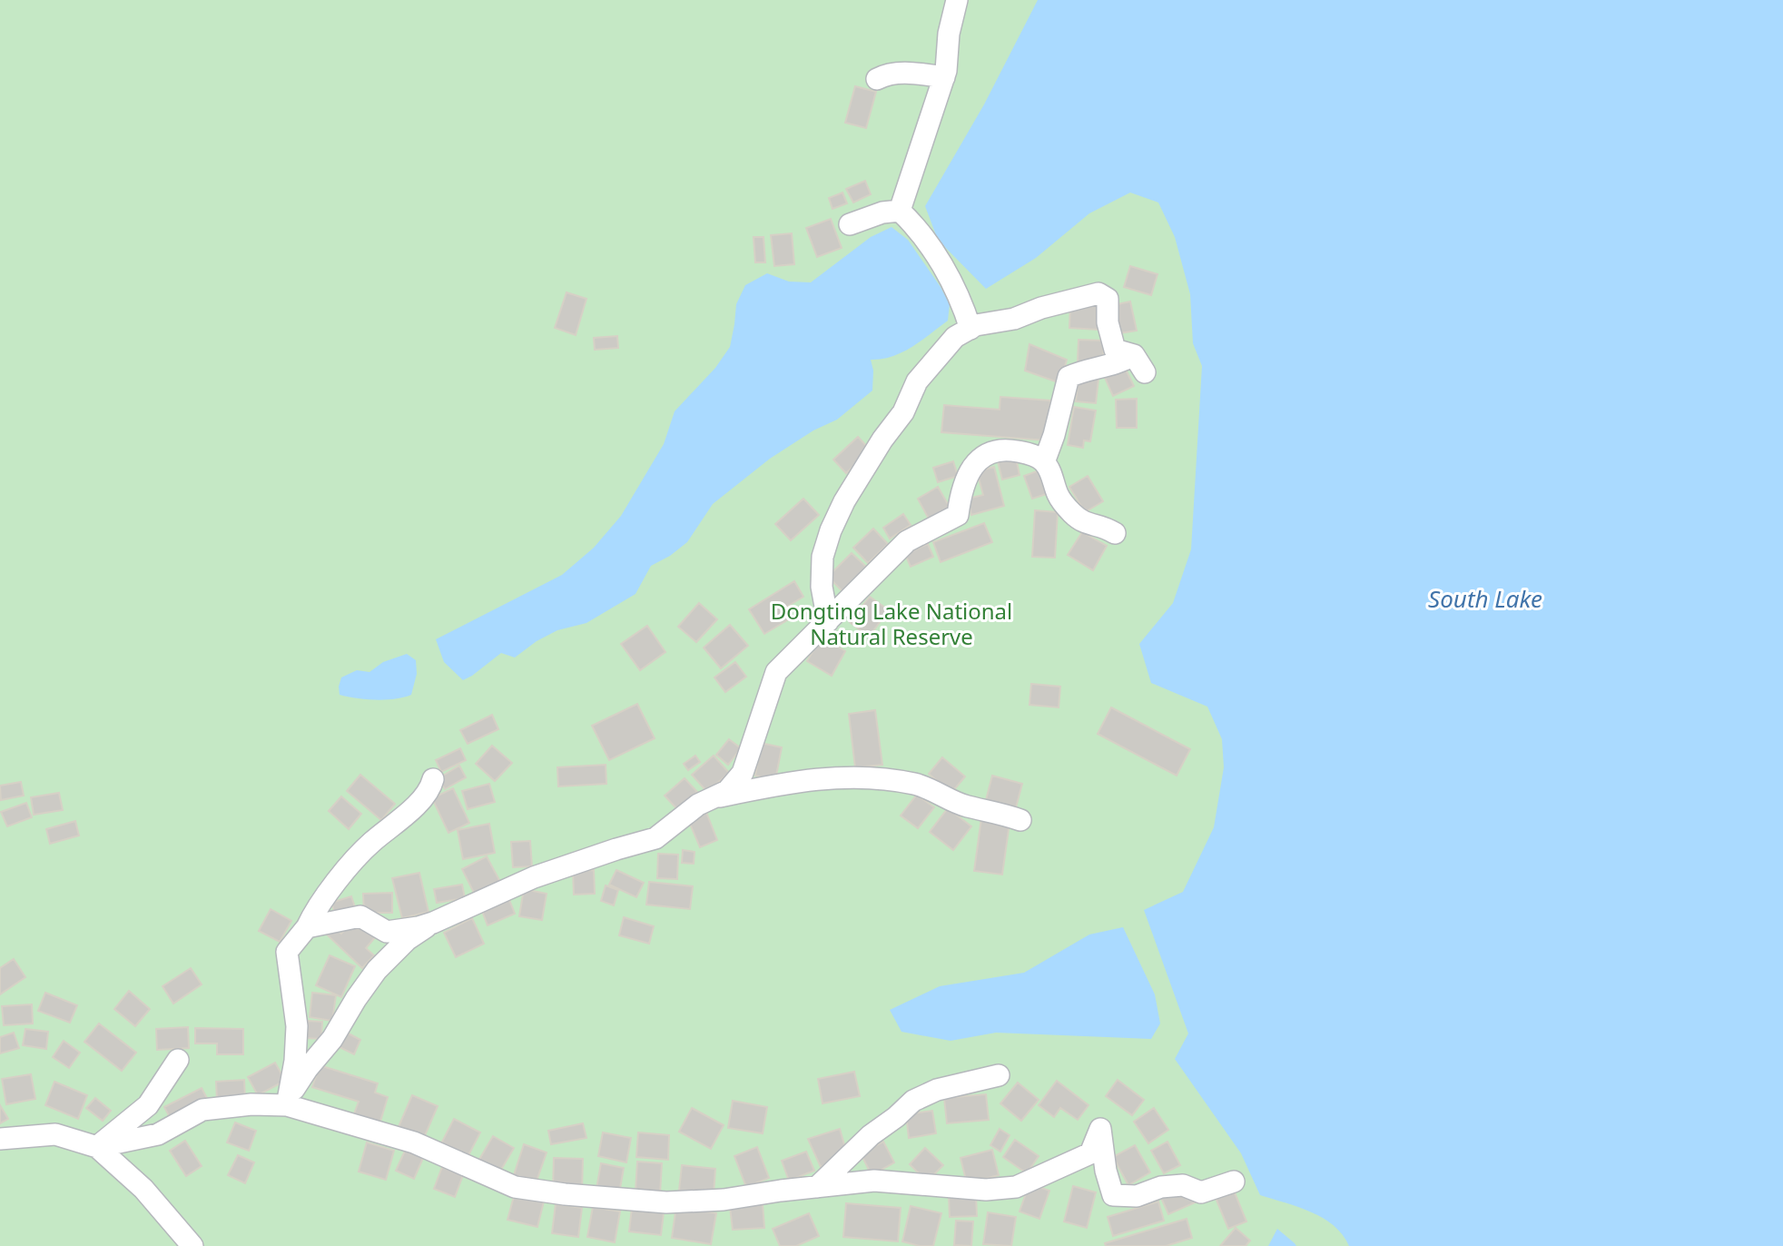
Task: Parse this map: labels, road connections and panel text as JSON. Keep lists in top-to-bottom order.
{
  "water": ["South Lake"],
  "parks": ["Dongting Lake National Natural Reserve"]
}
